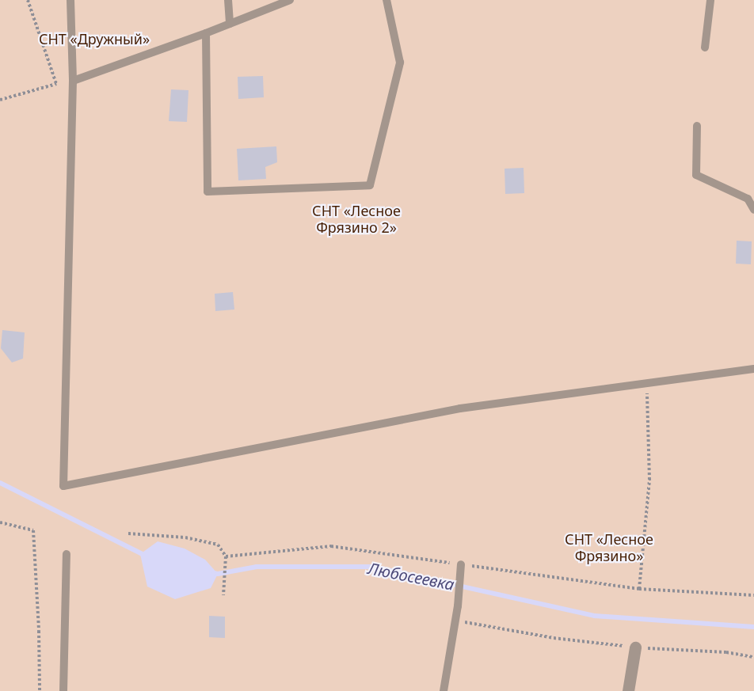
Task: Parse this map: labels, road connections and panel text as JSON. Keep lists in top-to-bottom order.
{
  "water": ["Любосеевка"],
  "parks": ["СНТ «Дружный»", "СНТ «Лесное Фрязино 2»", "СНТ «Лесное Фрязино»"]
}
